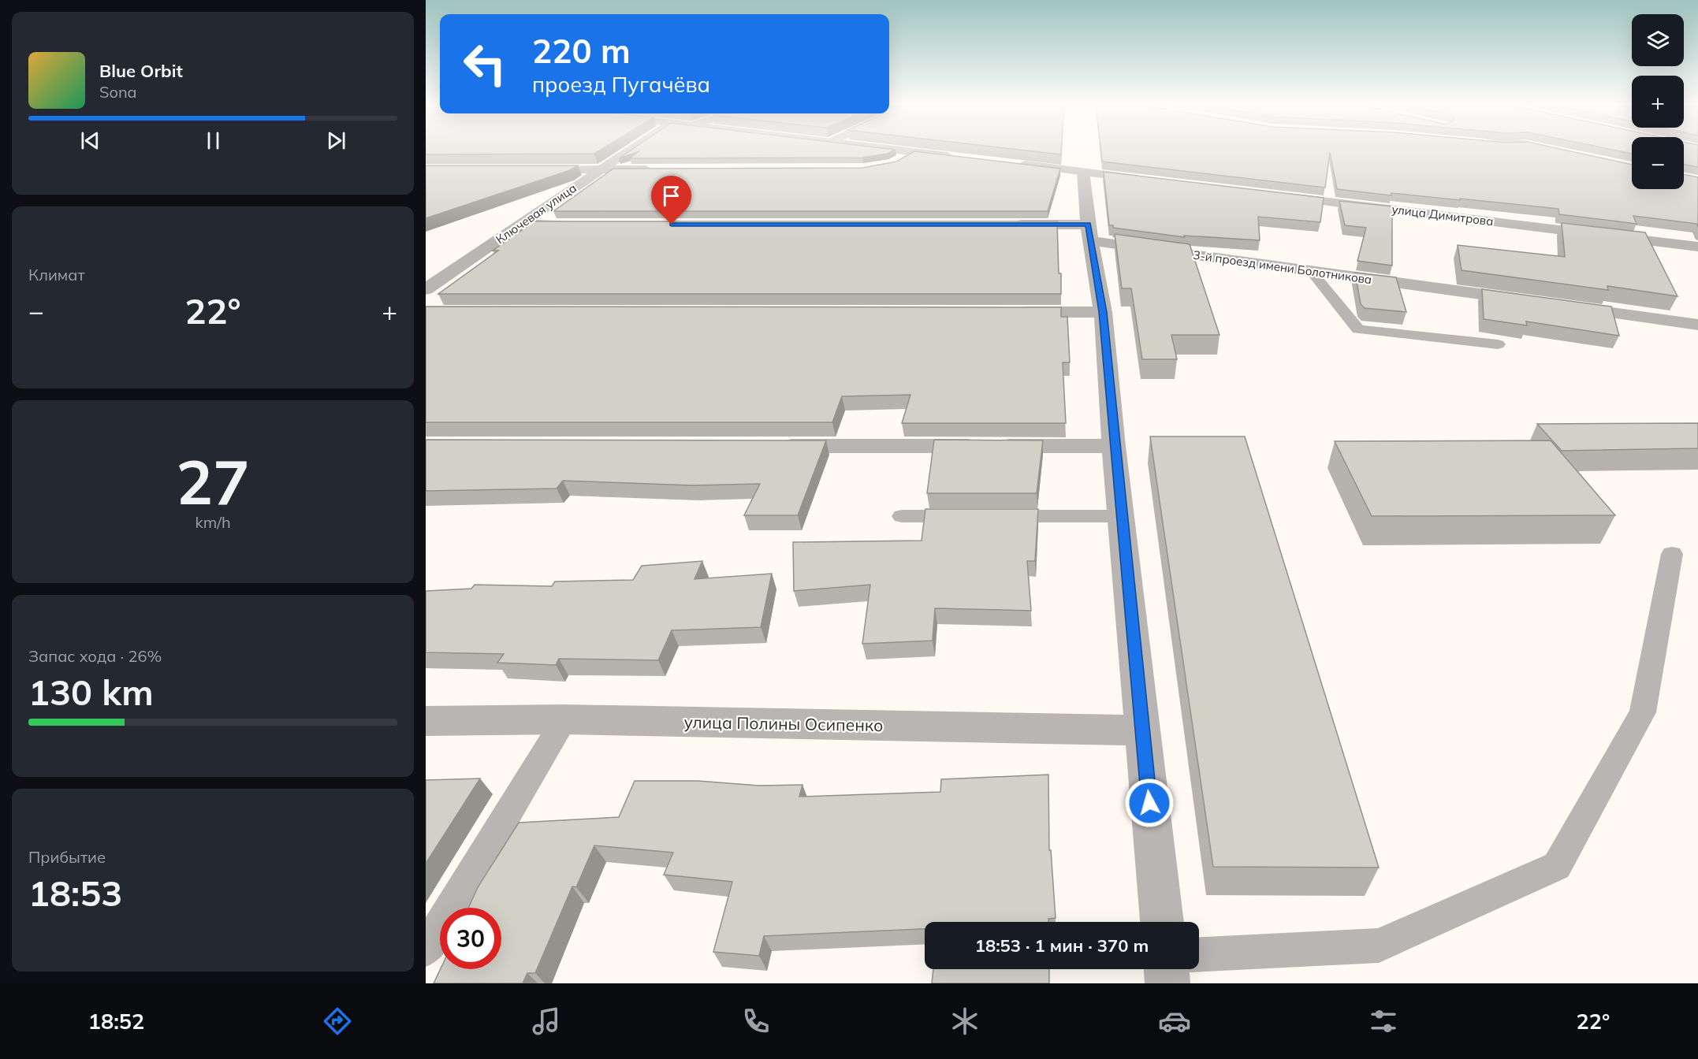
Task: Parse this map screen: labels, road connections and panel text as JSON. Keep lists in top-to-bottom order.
{
  "streets": {
    "street": [
      "Ключевая улица",
      "улица Димитрова",
      "3-й проезд имени Болотникова",
      "улица Полины Осипенко"
    ]
  },
  "page": {
    "map_buttons": ["+", "−"],
    "turn": ["220 m", "проезд Пугачёва"],
    "song": ["Blue Orbit", "Sona"],
    "tile": [
      "Климат",
      ["27", "km/h"],
      ["Запас хода · 26%", "130 km"],
      ["Прибытие", "18:53"]
    ],
    "heat": ["−", "22°", "+"],
    "limit": "30",
    "trip": "18:53 · 1 мин · 370 m",
    "tabs": ["18:52", "22°"]
  }
}
